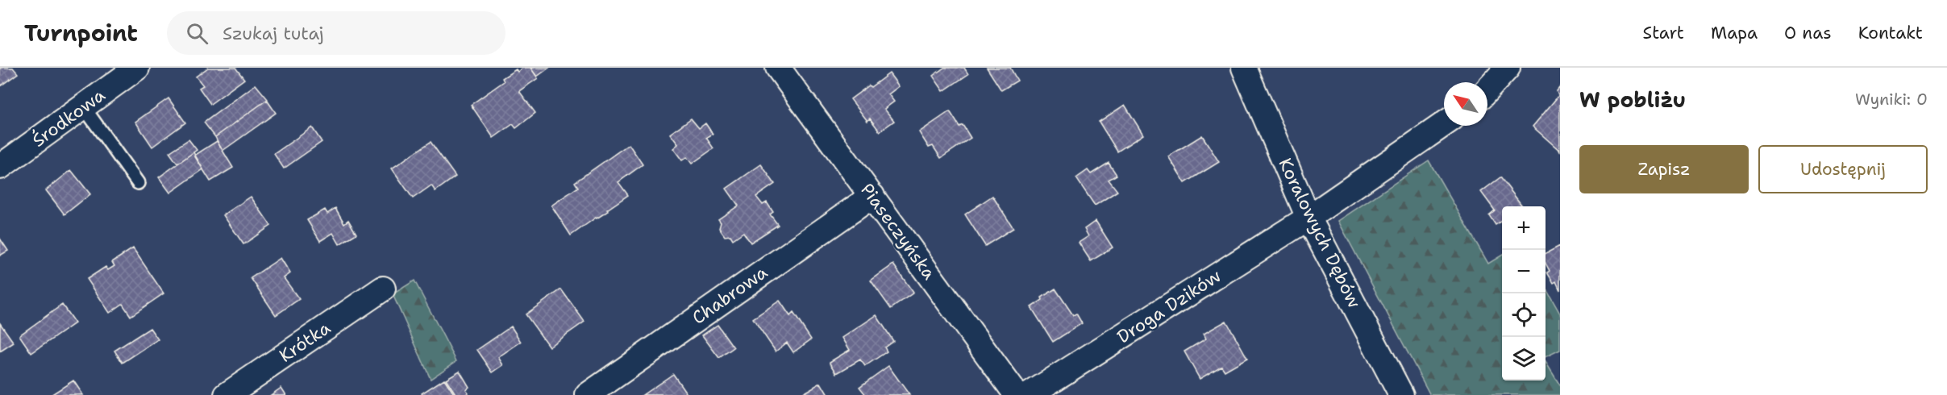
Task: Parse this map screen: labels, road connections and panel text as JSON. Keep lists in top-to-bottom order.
{
  "streets": {
    "street": [
      "Środkowa",
      "Piaseczyńska",
      "Koralowych Dębów",
      "Chabrowa",
      "Droga Dzików",
      "Krótka"
    ]
  },
  "crossings": [
    ["Piaseczyńska", "Chabrowa"],
    ["Koralowych Dębów", "Droga Dzików"]
  ],
  "north": "top left",
  "page": {
    "header": "Turnpoint",
    "search": "Szukaj tutaj",
    "nav": [
      "Start",
      "Mapa",
      "O nas",
      "Kontakt"
    ],
    "heading": ["W pobliżu", "Wyniki: 0"],
    "buttons": ["Zapisz", "Udostępnij"],
    "map_buttons": ["+", "−"]
  }
}
